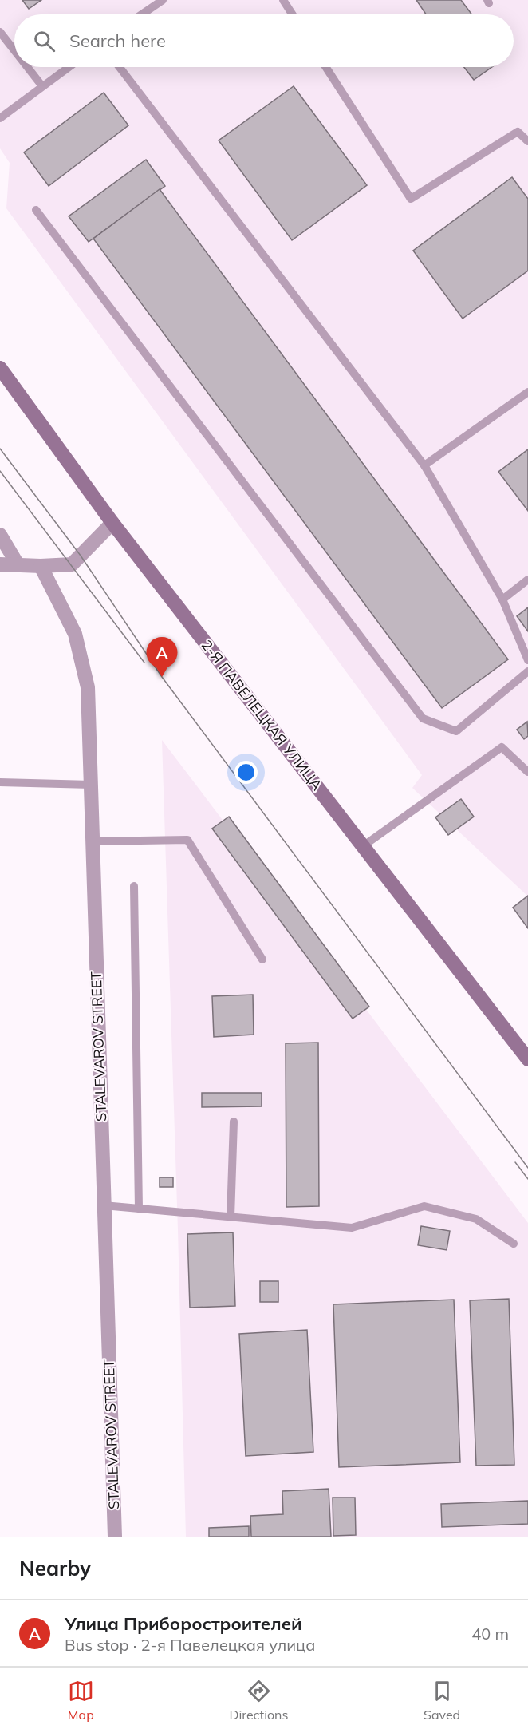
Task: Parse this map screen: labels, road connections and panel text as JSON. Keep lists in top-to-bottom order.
{
  "streets": {
    "main road": ["2-Я ПАВЕЛЕЦКАЯ УЛИЦА"],
    "street": ["STALEVAROV STREET"]
  },
  "page": {
    "search": "Search here",
    "pins": "A",
    "heading": "Nearby",
    "list": [
      {
        "mark": "A",
        "name": "Улица Приборостроителей",
        "note": "Bus stop · 2-я Павелецкая улица",
        "value": "40 m"
      }
    ],
    "nav": ["Map", "Directions", "Saved"]
  }
}
